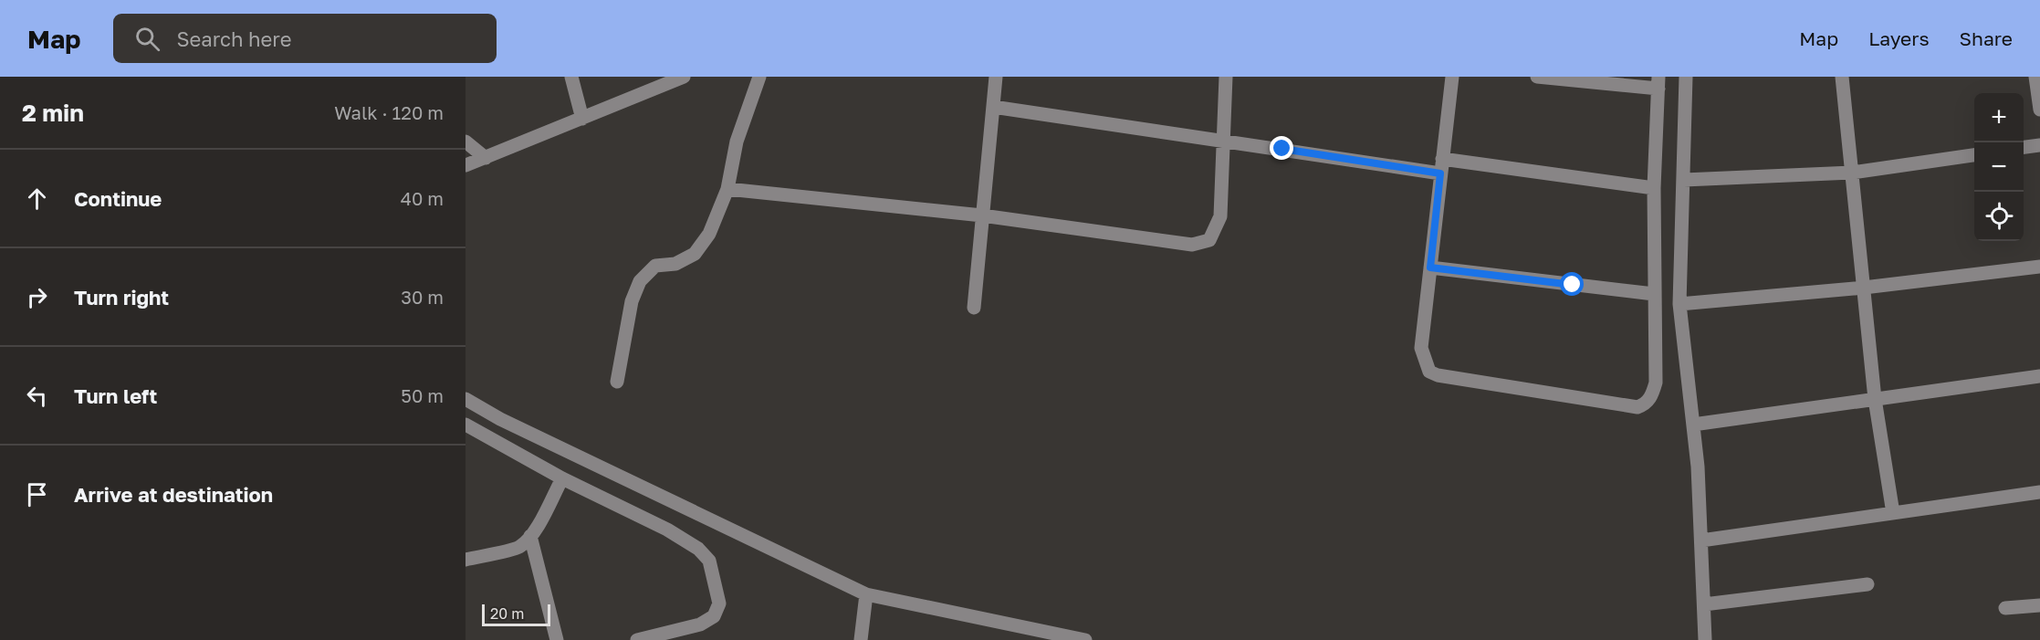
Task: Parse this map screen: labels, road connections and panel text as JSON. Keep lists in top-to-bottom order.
{
  "scale_bar": "20 m",
  "page": {
    "header": "Map",
    "search": "Search here",
    "nav": ["Map", "Layers", "Share"],
    "heading": ["2 min", "Walk · 120 m"],
    "map_buttons": ["+", "−"],
    "list": [
      ["Continue", "40 m"],
      ["Turn right", "30 m"],
      ["Turn left", "50 m"],
      "Arrive at destination"
    ],
    "scale": "20 m"
  }
}
